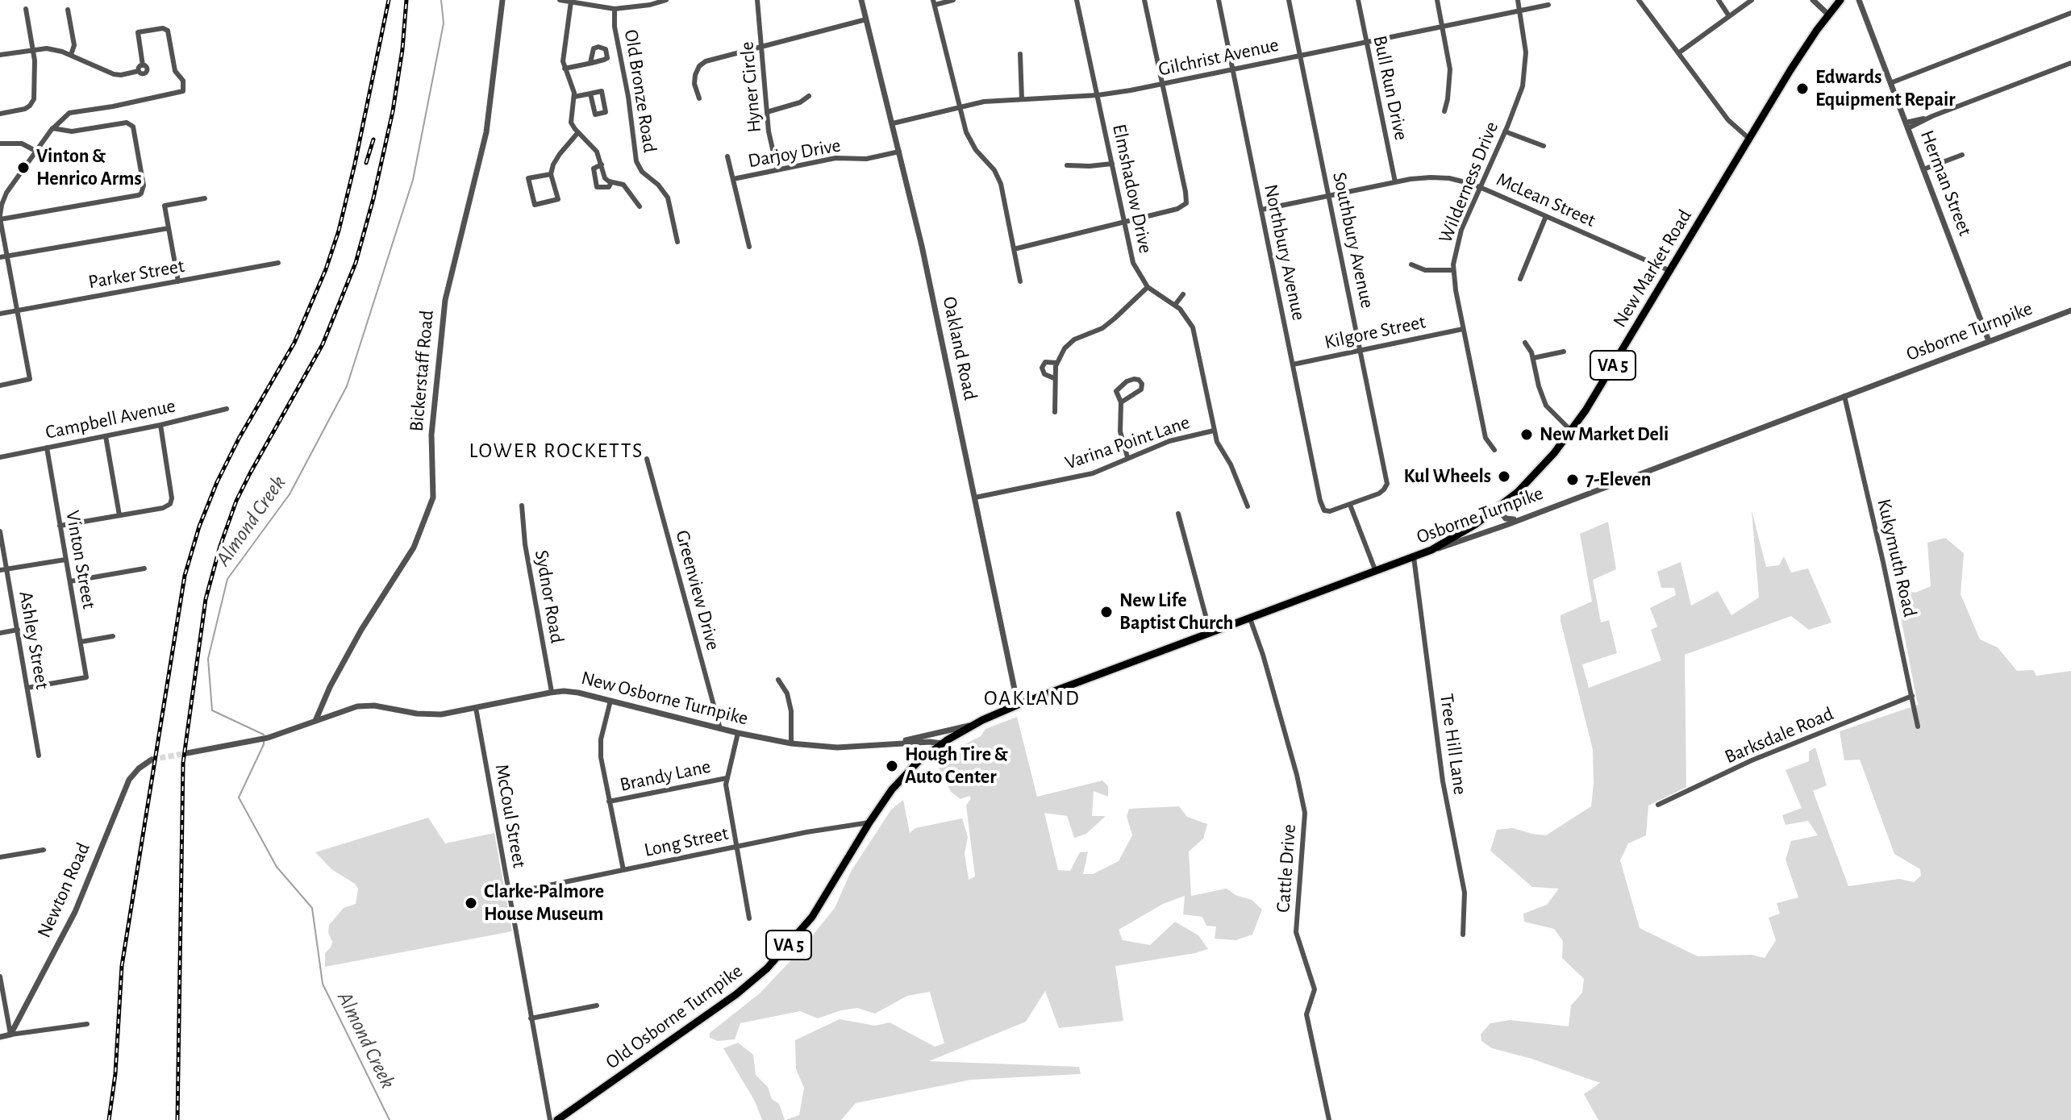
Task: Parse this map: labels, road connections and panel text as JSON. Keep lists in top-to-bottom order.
{
  "streets": {
    "main road": [
      "New Market Road",
      "Osborne Turnpike",
      "VA 5",
      "Old Osborne Turnpike"
    ],
    "street": [
      "Gilchrist Avenue",
      "Hyner Circle",
      "Bull Run Drive",
      "Old Bronze Road",
      "Darjoy Drive",
      "Wilderness Drive",
      "Herman Street",
      "Elmshadow Drive",
      "McLean Street",
      "Southbury Avenue",
      "Northbury Avenue",
      "Parker Street",
      "Kilgore Street",
      "Oakland Road",
      "Bickerstaff Road",
      "Campbell Avenue",
      "Varina Point Lane",
      "Kukymuth Road",
      "Vinton Street",
      "Greenview Drive",
      "Sydnor Road",
      "Ashley Street",
      "New Osborne Turnpike",
      "Barksdale Road",
      "Tree Hill Lane",
      "Brandy Lane",
      "McCoul Street",
      "Long Street",
      "Cattle Drive",
      "Newton Road"
    ]
  },
  "crossings": [
    ["Gilchrist Avenue", "Bull Run Drive"],
    ["Gilchrist Avenue", "Wilderness Drive"],
    ["Gilchrist Avenue", "Elmshadow Drive"],
    ["Gilchrist Avenue", "Southbury Avenue"],
    ["Gilchrist Avenue", "Northbury Avenue"],
    ["Gilchrist Avenue", "Oakland Road"],
    ["Hyner Circle", "Darjoy Drive"],
    ["Bull Run Drive", "McLean Street"],
    ["Darjoy Drive", "Oakland Road"],
    ["Wilderness Drive", "McLean Street"],
    ["Wilderness Drive", "Kilgore Street"],
    ["Herman Street", "Osborne Turnpike"],
    ["Elmshadow Drive", "Varina Point Lane"],
    ["McLean Street", "Southbury Avenue"],
    ["McLean Street", "Northbury Avenue"],
    ["McLean Street", "New Market Road"],
    ["Southbury Avenue", "Northbury Avenue"],
    ["Southbury Avenue", "Kilgore Street"],
    ["Northbury Avenue", "Kilgore Street"],
    ["New Market Road", "Osborne Turnpike"],
    ["Osborne Turnpike", "Oakland Road"],
    ["Osborne Turnpike", "Kukymuth Road"],
    ["Osborne Turnpike", "New Osborne Turnpike"],
    ["Osborne Turnpike", "Tree Hill Lane"],
    ["Osborne Turnpike", "Cattle Drive"],
    ["Osborne Turnpike", "Old Osborne Turnpike"],
    ["Oakland Road", "Varina Point Lane"],
    ["Bickerstaff Road", "New Osborne Turnpike"],
    ["Campbell Avenue", "Vinton Street"],
    ["Kukymuth Road", "Barksdale Road"],
    ["Vinton Street", "Ashley Street"],
    ["Greenview Drive", "New Osborne Turnpike"],
    ["Sydnor Road", "New Osborne Turnpike"],
    ["New Osborne Turnpike", "McCoul Street"],
    ["New Osborne Turnpike", "Old Osborne Turnpike"],
    ["McCoul Street", "Long Street"],
    ["Long Street", "Old Osborne Turnpike"]
  ],
  "districts": ["LOWER ROCKETTS", "OAKLAND"],
  "water": ["Almond Creek"],
  "places": [
    "Edwards Equipment Repair",
    "Vinton & Henrico Arms",
    "New Market Deli",
    "Kul Wheels",
    "7-Eleven",
    "New Life Baptist Church",
    "Hough Tire & Auto Center",
    "Clarke-Palmore House Museum"
  ]
}
